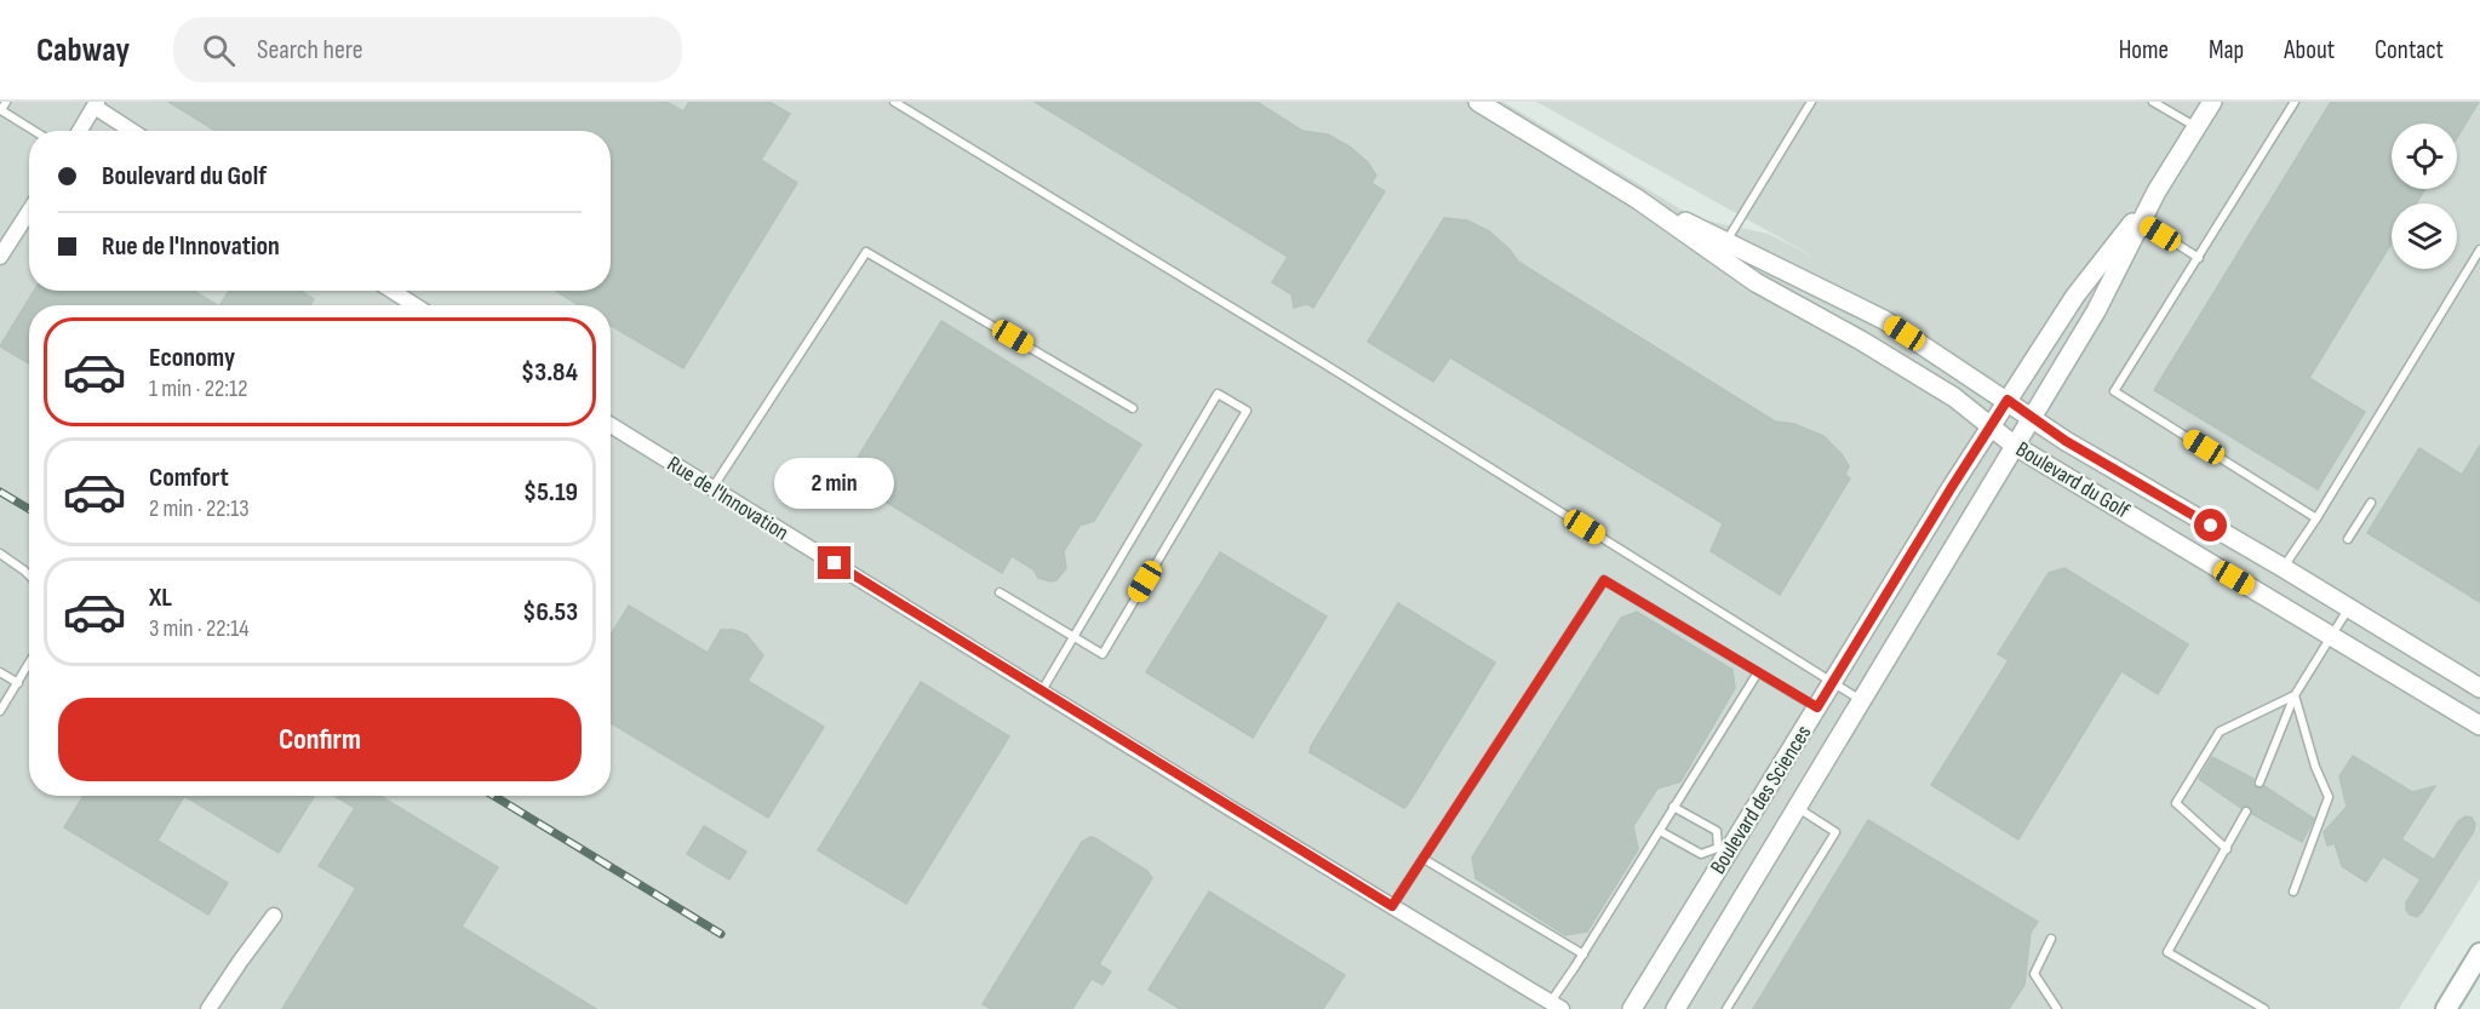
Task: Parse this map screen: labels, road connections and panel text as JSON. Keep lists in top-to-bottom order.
{
  "streets": {
    "street": ["Boulevard du Golf", "Rue de l'Innovation", "Boulevard des Sciences"]
  },
  "crossings": [
    ["Boulevard du Golf", "Boulevard des Sciences"]
  ],
  "page": {
    "header": "Cabway",
    "search": "Search here",
    "nav": [
      "Home",
      "Map",
      "About",
      "Contact"
    ],
    "banner": ["Boulevard du Golf", "Rue de l'Innovation"],
    "list": [
      {
        "name": "Economy",
        "note": "1 min · 22:12",
        "value": "$3.84"
      },
      {
        "name": "Comfort",
        "note": "2 min · 22:13",
        "value": "$5.19"
      },
      {
        "name": "XL",
        "note": "3 min · 22:14",
        "value": "$6.53"
      }
    ],
    "bubble": "2 min",
    "buttons": "Confirm"
  }
}
